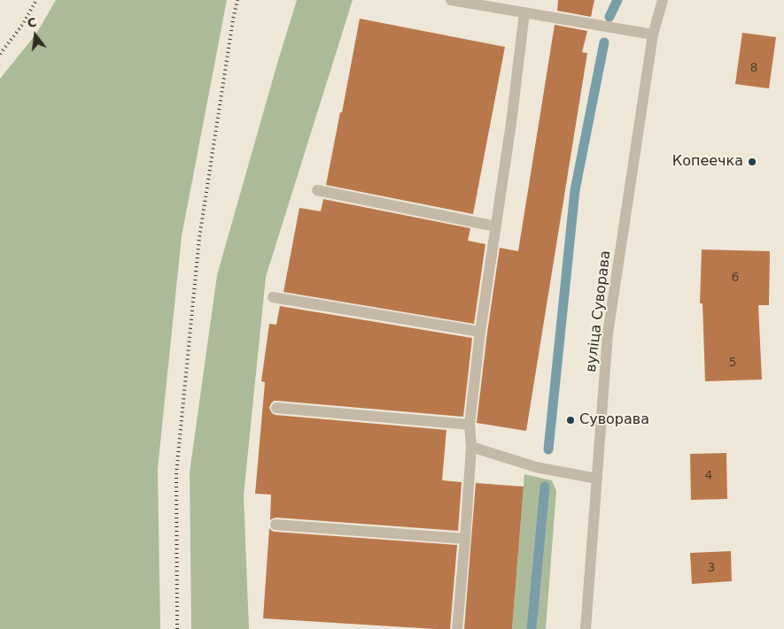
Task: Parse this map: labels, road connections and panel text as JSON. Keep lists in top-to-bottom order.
{
  "streets": {
    "street": ["вуліца Суворава"]
  },
  "places": ["Копеечка", "Суворава"],
  "house_numbers": [
    "8",
    "6",
    "5",
    "4",
    "3"
  ],
  "north": "top"
}
